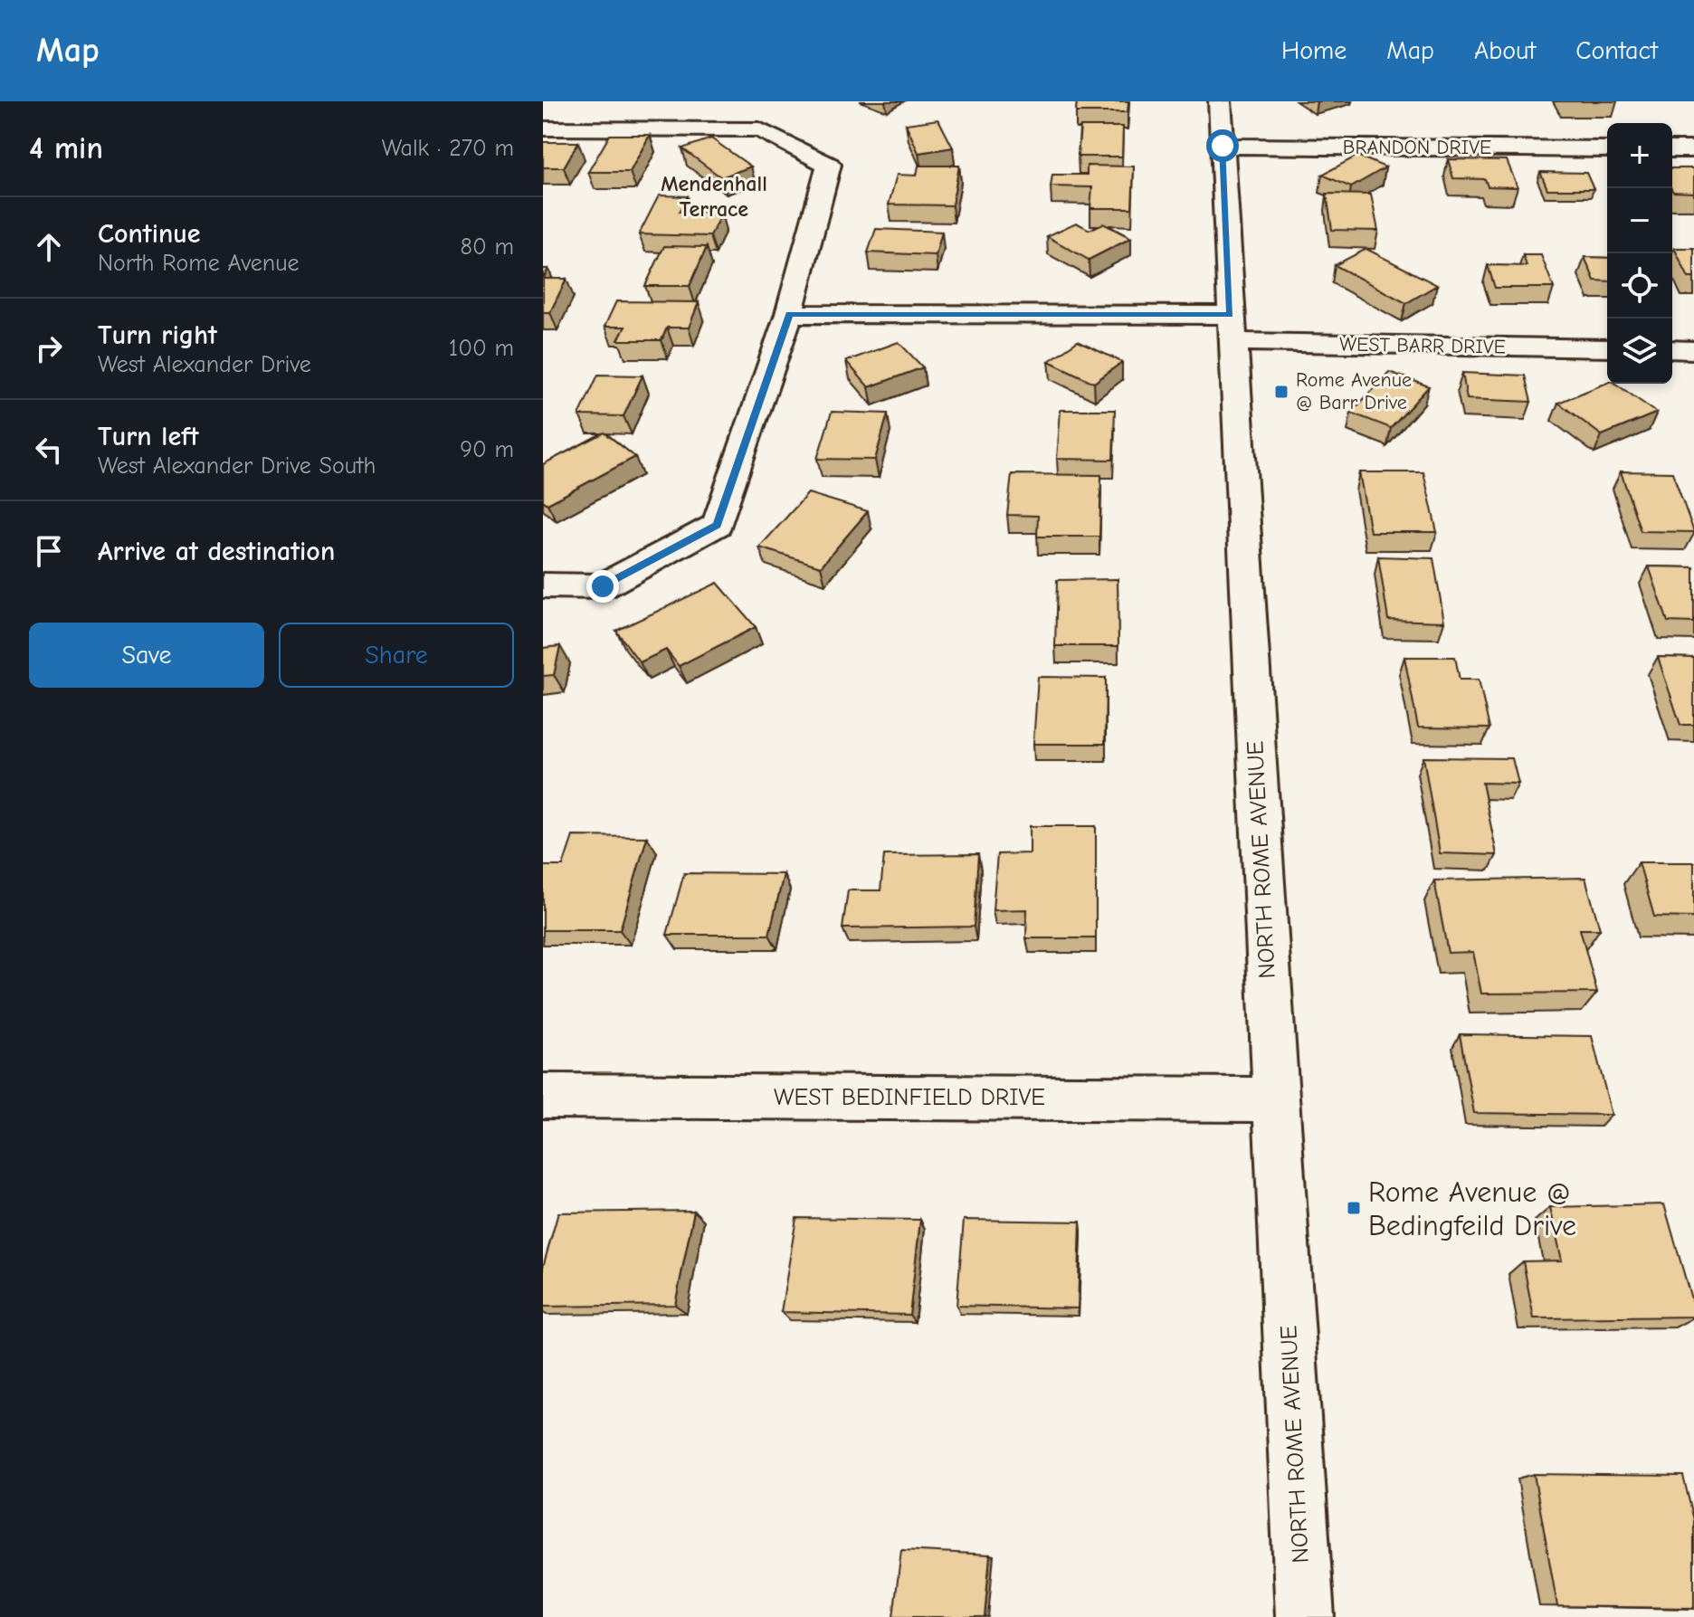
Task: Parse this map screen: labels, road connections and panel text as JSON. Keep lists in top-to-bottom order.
{
  "streets": {
    "street": [
      "BRANDON DRIVE",
      "WEST BARR DRIVE",
      "NORTH ROME AVENUE",
      "WEST BEDINFIELD DRIVE"
    ]
  },
  "crossings": [
    ["BRANDON DRIVE", "NORTH ROME AVENUE"],
    ["WEST BARR DRIVE", "NORTH ROME AVENUE"],
    ["NORTH ROME AVENUE", "WEST BEDINFIELD DRIVE"]
  ],
  "districts": ["Mendenhall Terrace"],
  "places": {
    "transit": ["Rome Avenue @ Barr Drive", "Rome Avenue @ Bedingfeild Drive"]
  },
  "page": {
    "header": "Map",
    "nav": [
      "Home",
      "Map",
      "About",
      "Contact"
    ],
    "heading": ["4 min", "Walk · 270 m"],
    "map_buttons": ["+", "−"],
    "list": [
      ["Continue", "North Rome Avenue", "80 m"],
      ["Turn right", "West Alexander Drive", "100 m"],
      ["Turn left", "West Alexander Drive South", "90 m"],
      "Arrive at destination"
    ],
    "buttons": ["Save", "Share"]
  }
}
